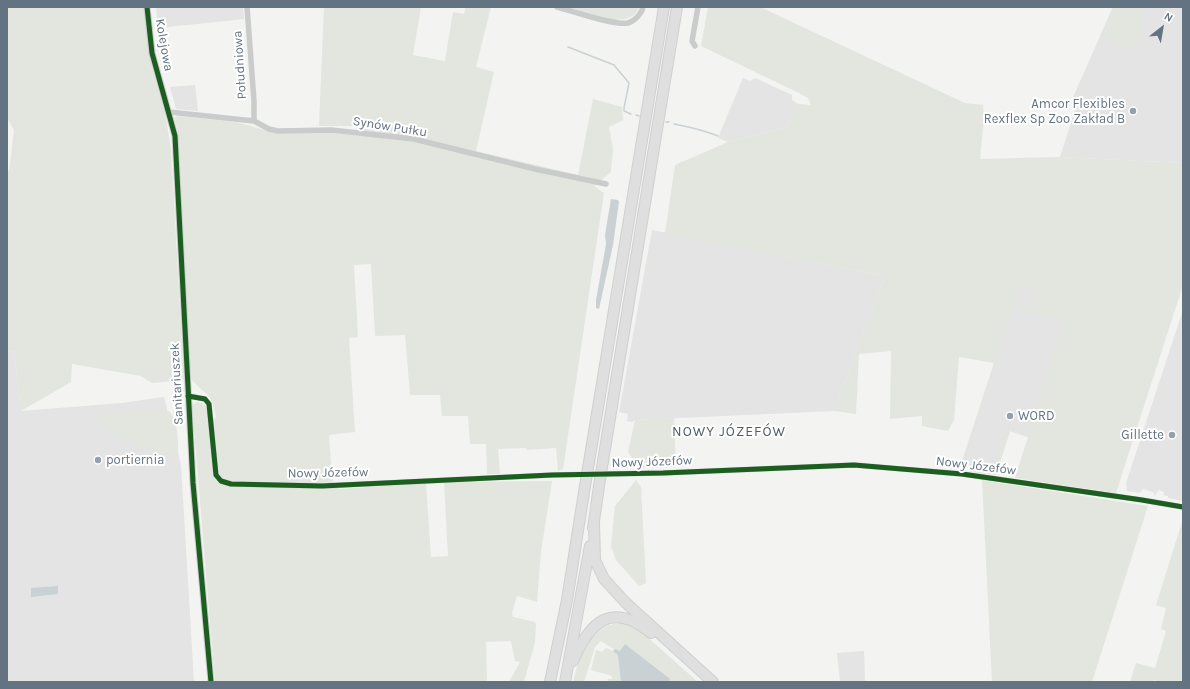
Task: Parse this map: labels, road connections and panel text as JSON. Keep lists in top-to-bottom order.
{
  "streets": {
    "street": [
      "Kolejowa",
      "Południowa",
      "Synów Pułku",
      "Sanitariuszek",
      "Nowy Józefów"
    ]
  },
  "crossings": [
    ["Kolejowa", "Sanitariuszek"],
    ["Południowa", "Synów Pułku"],
    ["Synów Pułku", "Sanitariuszek"],
    ["Sanitariuszek", "Nowy Józefów"]
  ],
  "districts": ["NOWY JÓZEFÓW"],
  "places": [
    "Amcor Flexibles Rexflex Sp Zoo Zakład B",
    "WORD",
    "Gillette",
    "portiernia"
  ],
  "north": "top right"
}
